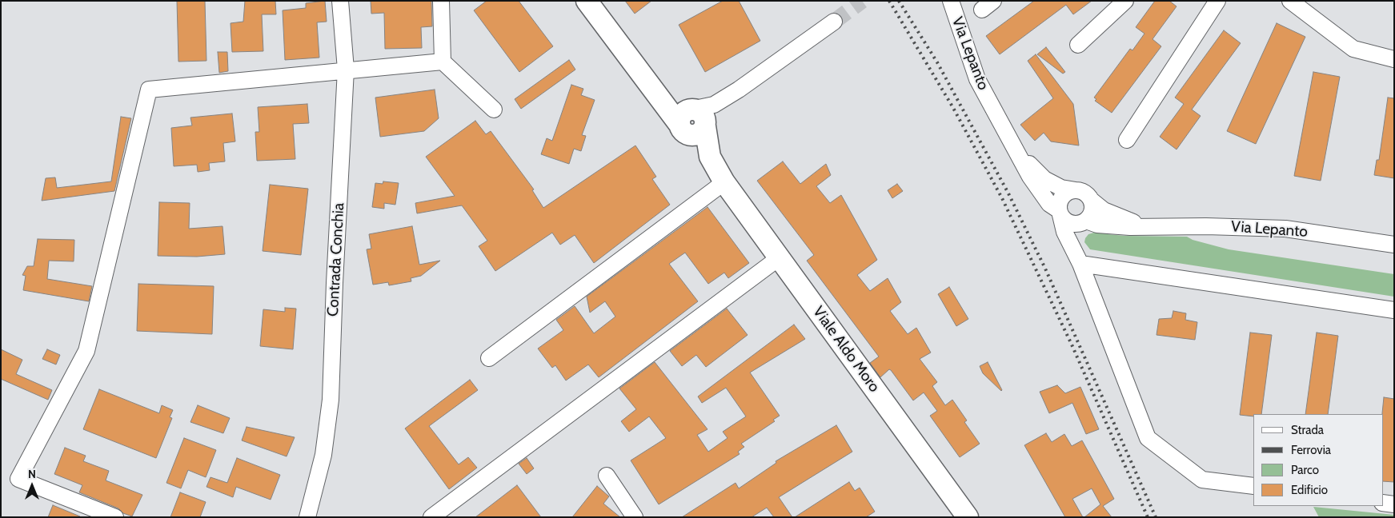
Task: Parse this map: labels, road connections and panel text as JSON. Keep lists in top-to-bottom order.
{
  "streets": {
    "main road": ["Viale Aldo Moro"],
    "street": ["Via Lepanto", "Contrada Conchia"]
  },
  "legend": [
    "Strada",
    "Ferrovia",
    "Parco",
    "Edificio"
  ],
  "north": "top"
}
